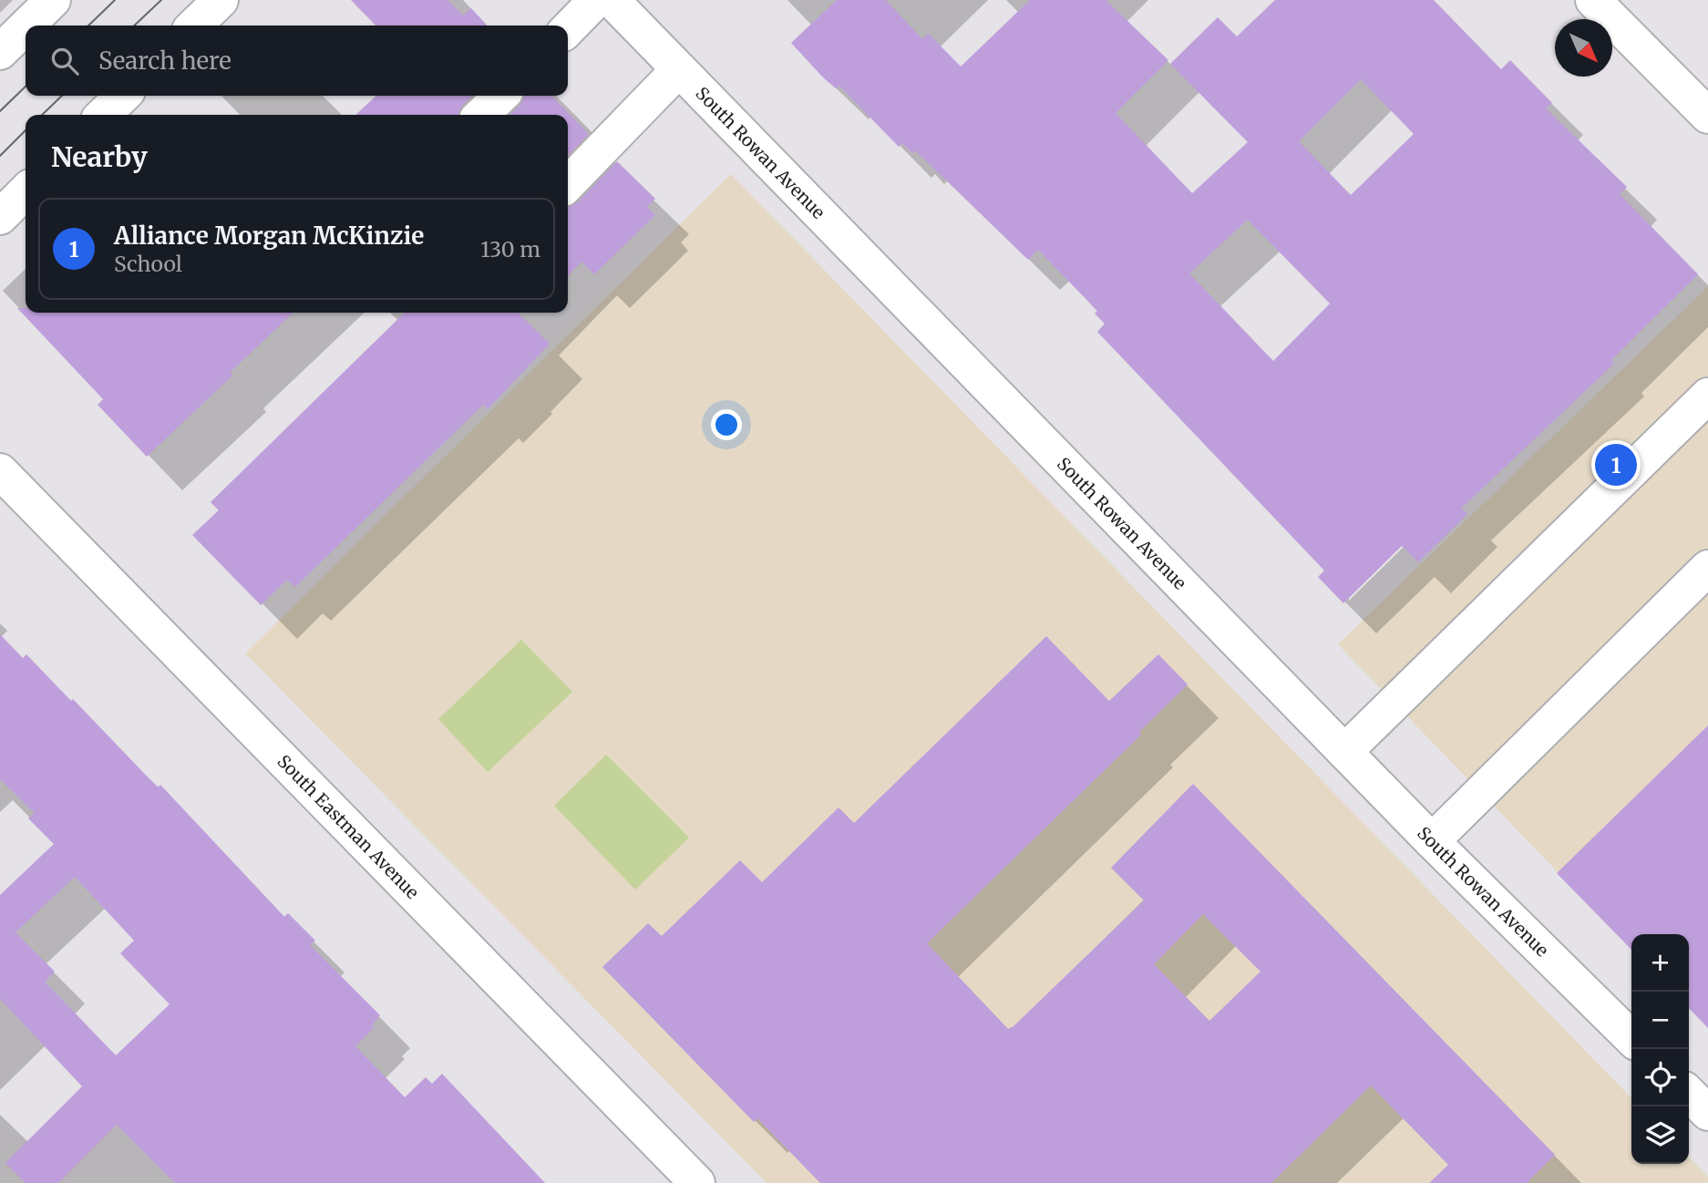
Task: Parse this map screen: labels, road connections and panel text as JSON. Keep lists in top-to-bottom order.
{
  "streets": {
    "street": ["South Rowan Avenue", "South Eastman Avenue"]
  },
  "north": "bottom right",
  "page": {
    "search": "Search here",
    "heading": "Nearby",
    "list": [
      {
        "mark": "1",
        "name": "Alliance Morgan McKinzie",
        "note": "School",
        "value": "130 m"
      }
    ],
    "pins": "1",
    "map_buttons": ["+", "−"]
  }
}
